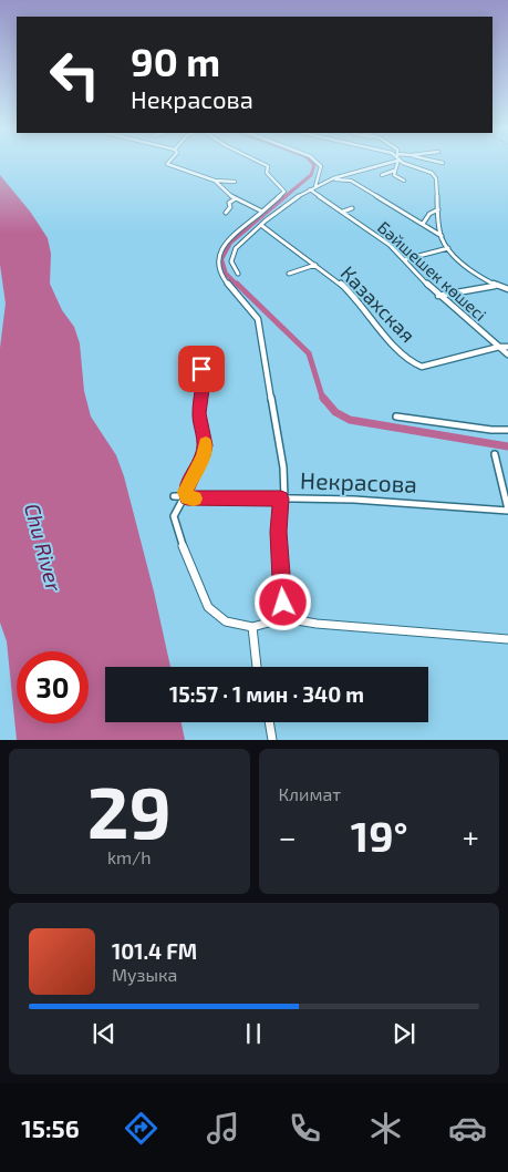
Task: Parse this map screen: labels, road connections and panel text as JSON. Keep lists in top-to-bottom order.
{
  "streets": {
    "street": ["Бәйшешек көшесі", "Казахская", "Некрасова"]
  },
  "crossings": [
    ["Бәйшешек көшесі", "Казахская"]
  ],
  "water": ["Chu River"],
  "page": {
    "turn": ["90 m", "Некрасова"],
    "limit": "30",
    "trip": "15:57 · 1 мин · 340 m",
    "tile": [
      ["29", "km/h"],
      "Климат"
    ],
    "heat": ["−", "19°", "+"],
    "song": ["101.4 FM", "Музыка"],
    "tabs": "15:56"
  }
}
